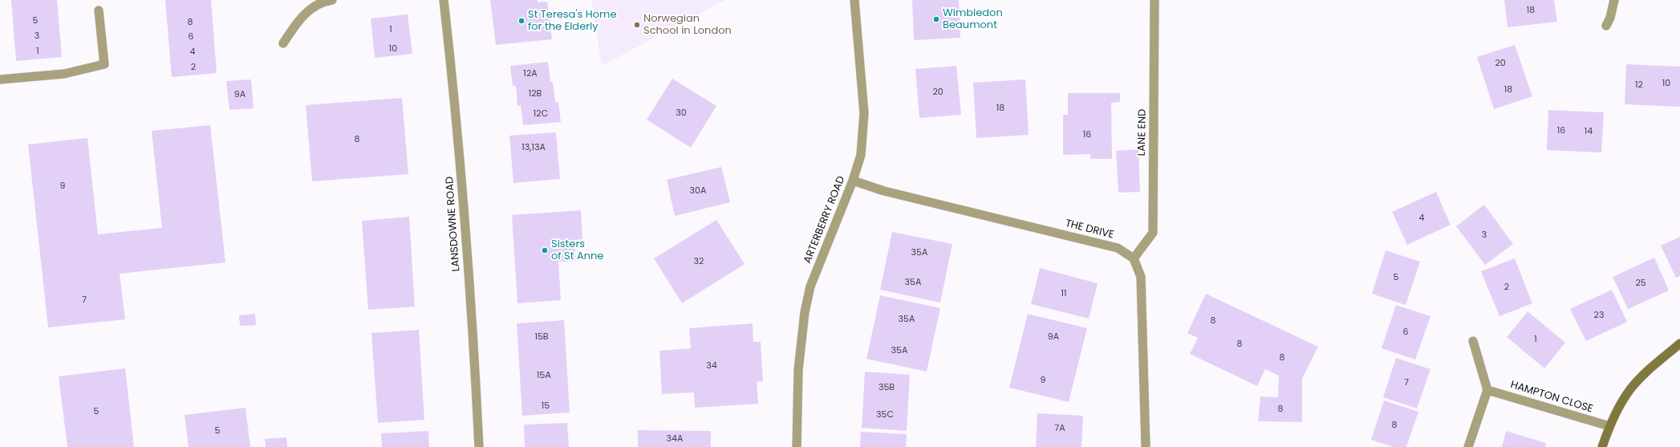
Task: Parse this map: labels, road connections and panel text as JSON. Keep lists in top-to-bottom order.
{
  "streets": {
    "street": [
      "LANE END",
      "ARTERBERRY ROAD",
      "LANSDOWNE ROAD",
      "THE DRIVE",
      "HAMPTON CLOSE"
    ]
  },
  "crossings": [
    ["LANE END", "THE DRIVE"],
    ["ARTERBERRY ROAD", "THE DRIVE"]
  ],
  "places": [
    "Wimbledon Beaumont",
    "St Teresa's Home for the Elderly",
    "Norwegian School in London",
    "Sisters of St Anne"
  ],
  "house_numbers": [
    "18",
    "5",
    "8",
    "1",
    "3",
    "6",
    "10",
    "1",
    "4",
    "20",
    "2",
    "12A",
    "10",
    "12",
    "18",
    "20",
    "12B",
    "9A",
    "18",
    "30",
    "12C",
    "16",
    "14",
    "16",
    "8",
    "13,13A",
    "9",
    "30A",
    "4",
    "3",
    "35A",
    "32",
    "5",
    "35A",
    "25",
    "2",
    "11",
    "7",
    "23",
    "35A",
    "8",
    "6",
    "15B",
    "9A",
    "1",
    "8",
    "35A",
    "8",
    "34",
    "15A",
    "9",
    "7",
    "35B",
    "15",
    "8",
    "5",
    "35C",
    "8",
    "7A",
    "5",
    "34A"
  ]
}
